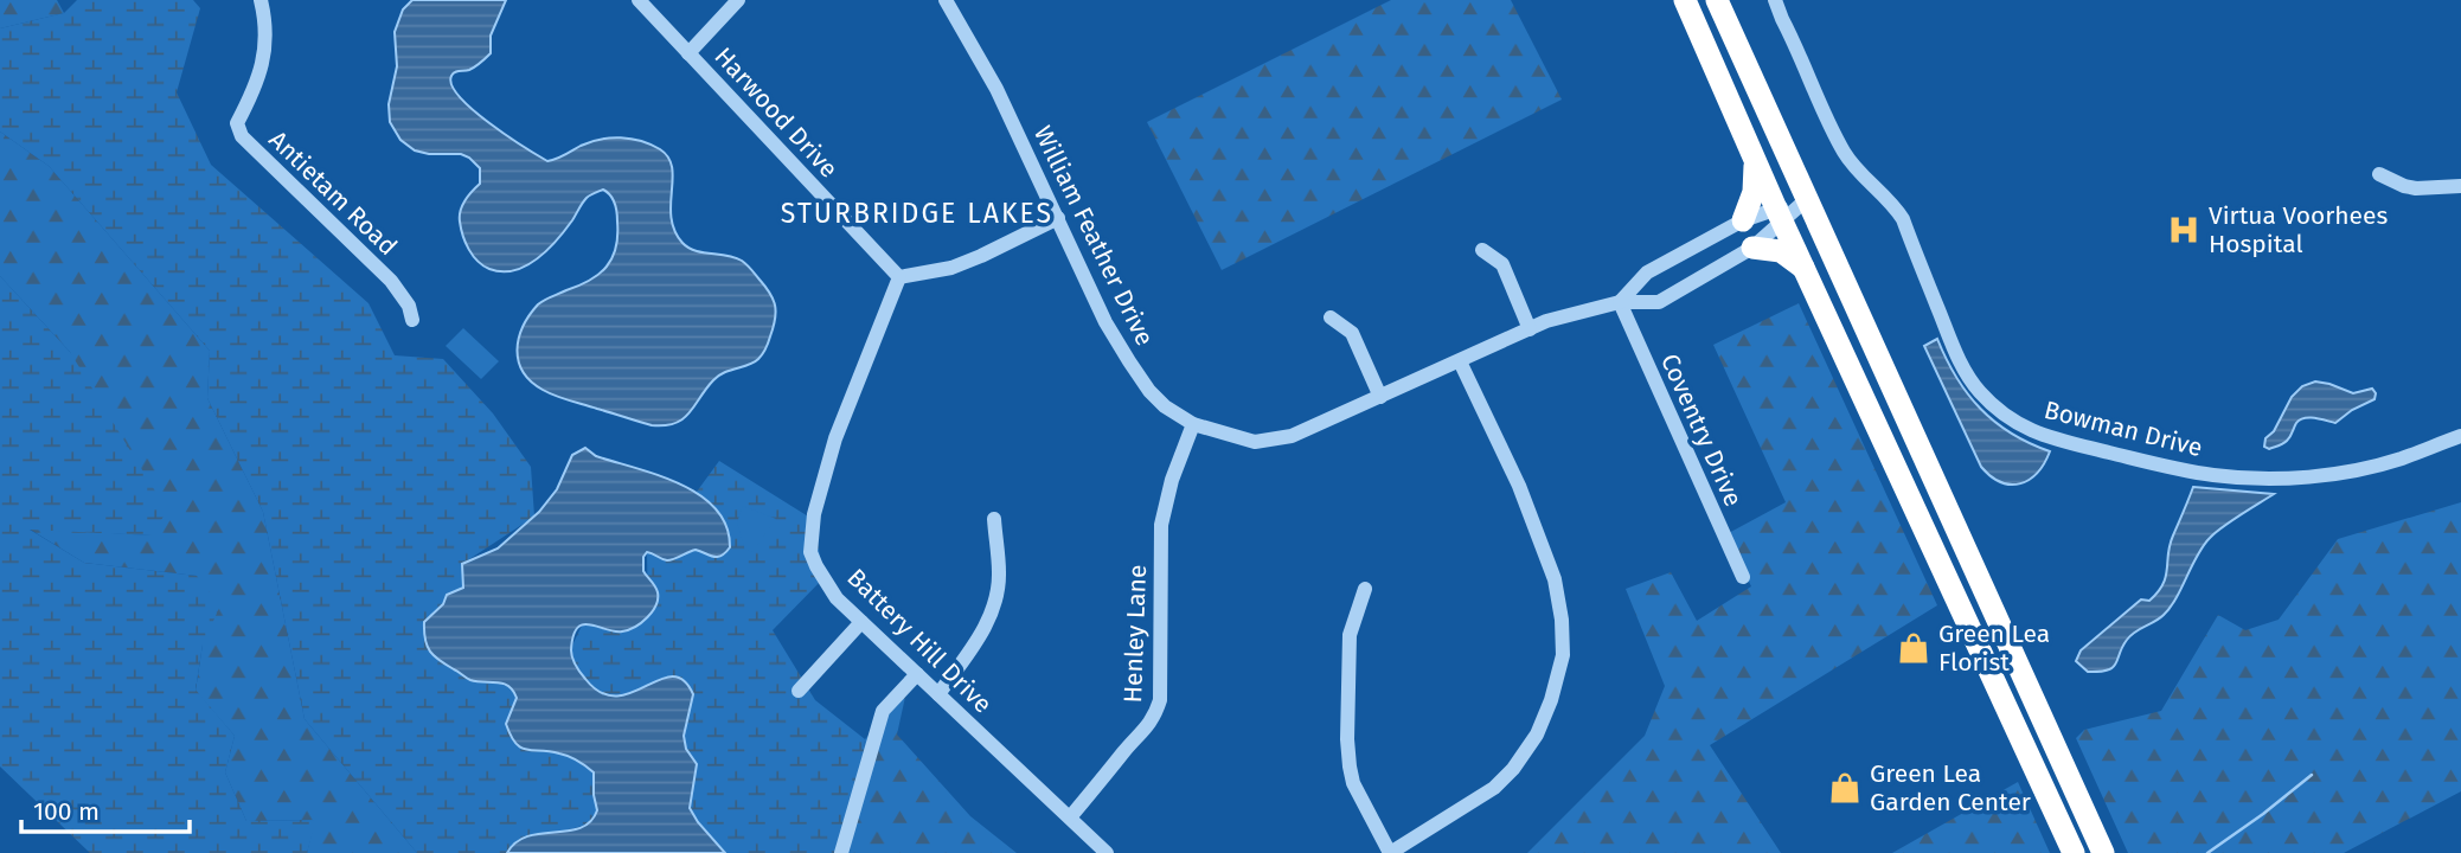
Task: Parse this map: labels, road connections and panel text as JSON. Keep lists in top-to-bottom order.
{
  "streets": {
    "street": [
      "Harwood Drive",
      "Antietam Road",
      "William Feather Drive",
      "Bowman Drive",
      "Coventry Drive",
      "Henley Lane",
      "Battery Hill Drive"
    ]
  },
  "crossings": [
    ["Harwood Drive", "Battery Hill Drive"],
    ["William Feather Drive", "Coventry Drive"],
    ["William Feather Drive", "Henley Lane"],
    ["Henley Lane", "Battery Hill Drive"]
  ],
  "districts": ["STURBRIDGE LAKES"],
  "places": {
    "hospital": ["Virtua Voorhees Hospital"],
    "shop": ["Green Lea Florist", "Green Lea Garden Center"]
  },
  "scale_bar": "100 m"
}
